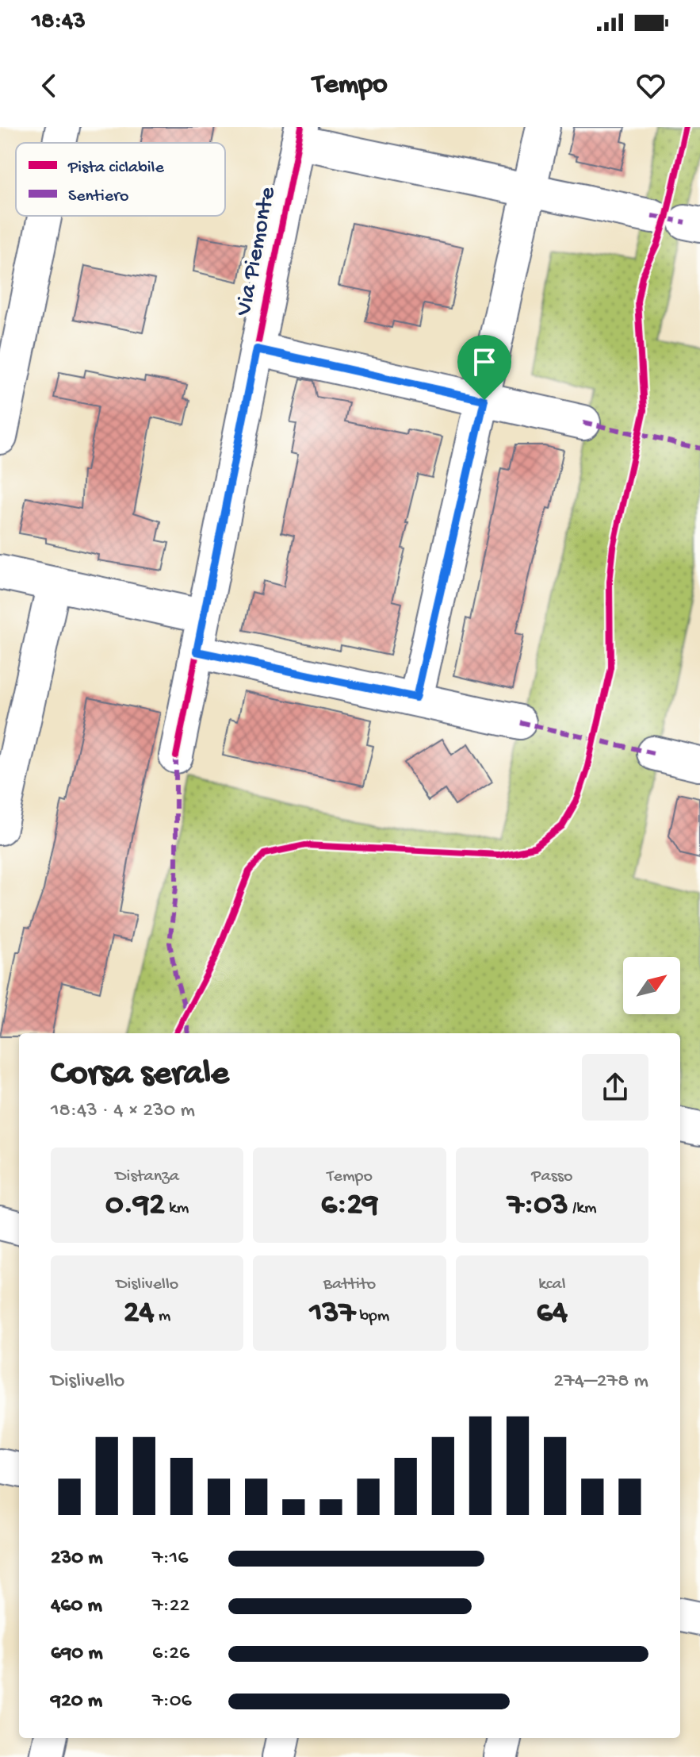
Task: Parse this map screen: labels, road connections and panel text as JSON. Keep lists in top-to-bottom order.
{
  "streets": {
    "street": ["Via Piemonte"]
  },
  "legend": ["Pista ciclabile", "Sentiero"],
  "north": "top right",
  "page": {
    "status": "18:43",
    "header": "Tempo",
    "heading": ["Corsa serale", "18:43 · 4 × 230 m"],
    "stats": [
      ["Distanza", "0.92 km"],
      ["Tempo", "6:29"],
      ["Passo", "7:03 /km"],
      ["Dislivello", "24 m"],
      ["Battito", "137 bpm"],
      ["kcal", "64"]
    ],
    "chart": ["Dislivello", "274–278 m"],
    "list": [
      {
        "name": "230 m",
        "note": "7:16"
      },
      {
        "name": "460 m",
        "note": "7:22"
      },
      {
        "name": "690 m",
        "note": "6:26"
      },
      {
        "name": "920 m",
        "note": "7:06"
      }
    ]
  }
}
